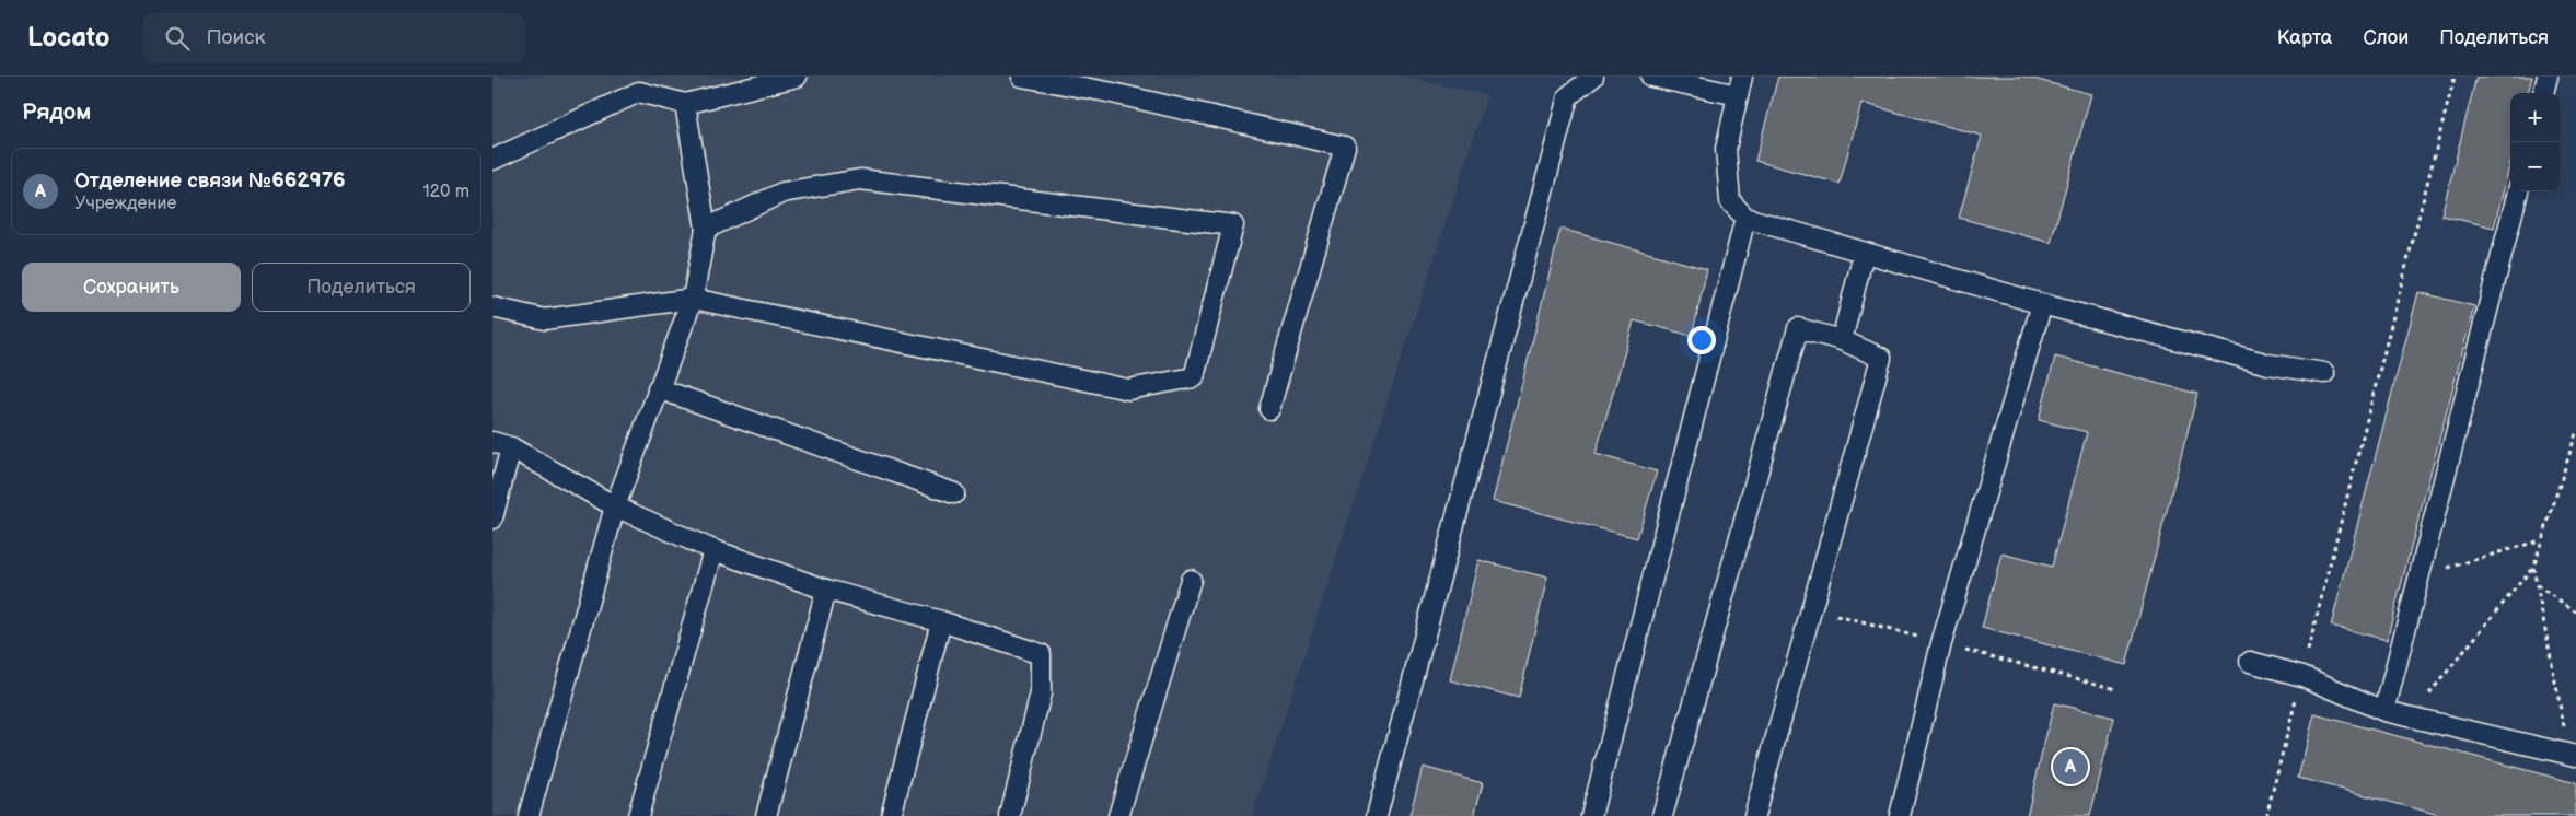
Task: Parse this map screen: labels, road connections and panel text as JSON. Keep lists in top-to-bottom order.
{
  "page": {
    "header": "Locato",
    "search": "Поиск",
    "nav": ["Карта", "Слои", "Поделиться"],
    "heading": "Рядом",
    "map_buttons": ["+", "−"],
    "list": [
      {
        "mark": "A",
        "name": "Отделение связи №662976",
        "note": "Учреждение",
        "value": "120 m"
      }
    ],
    "buttons": ["Сохранить", "Поделиться"],
    "pins": "A"
  }
}
